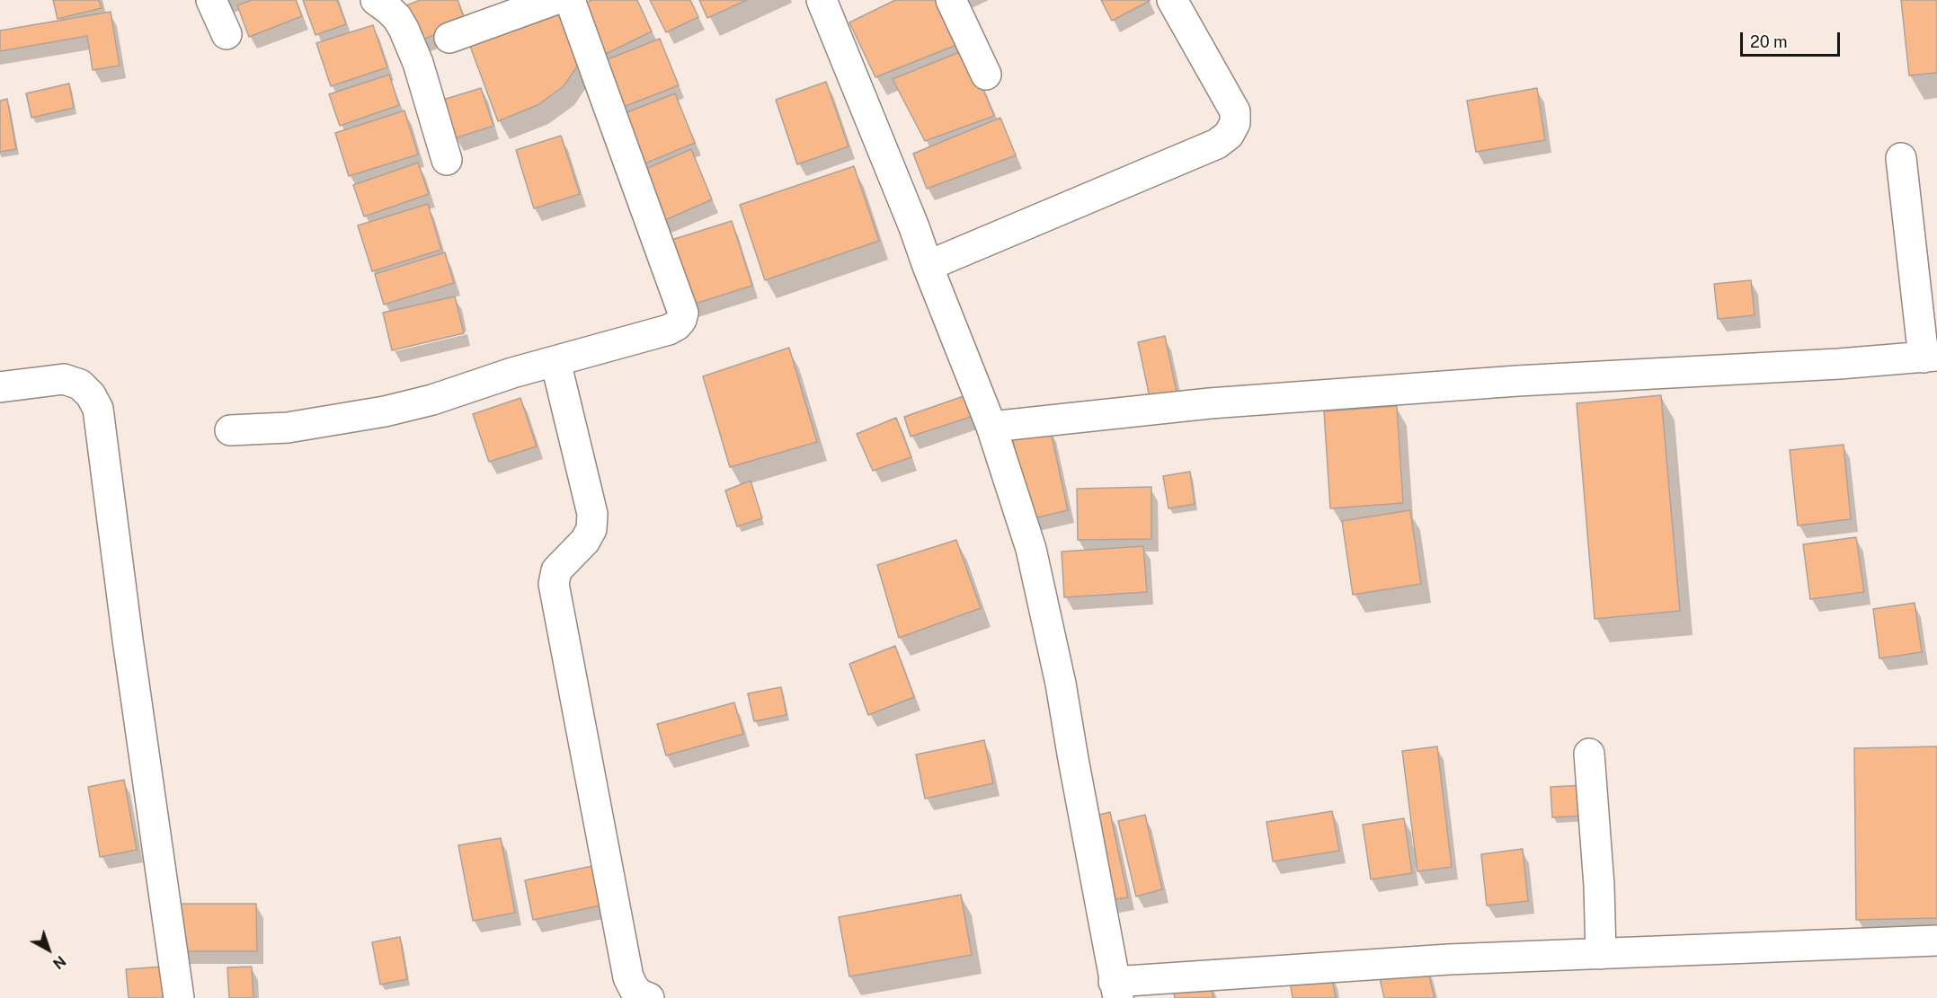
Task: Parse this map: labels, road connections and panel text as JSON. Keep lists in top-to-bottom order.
{
  "scale_bar": "20 m",
  "north": "bottom right"
}
